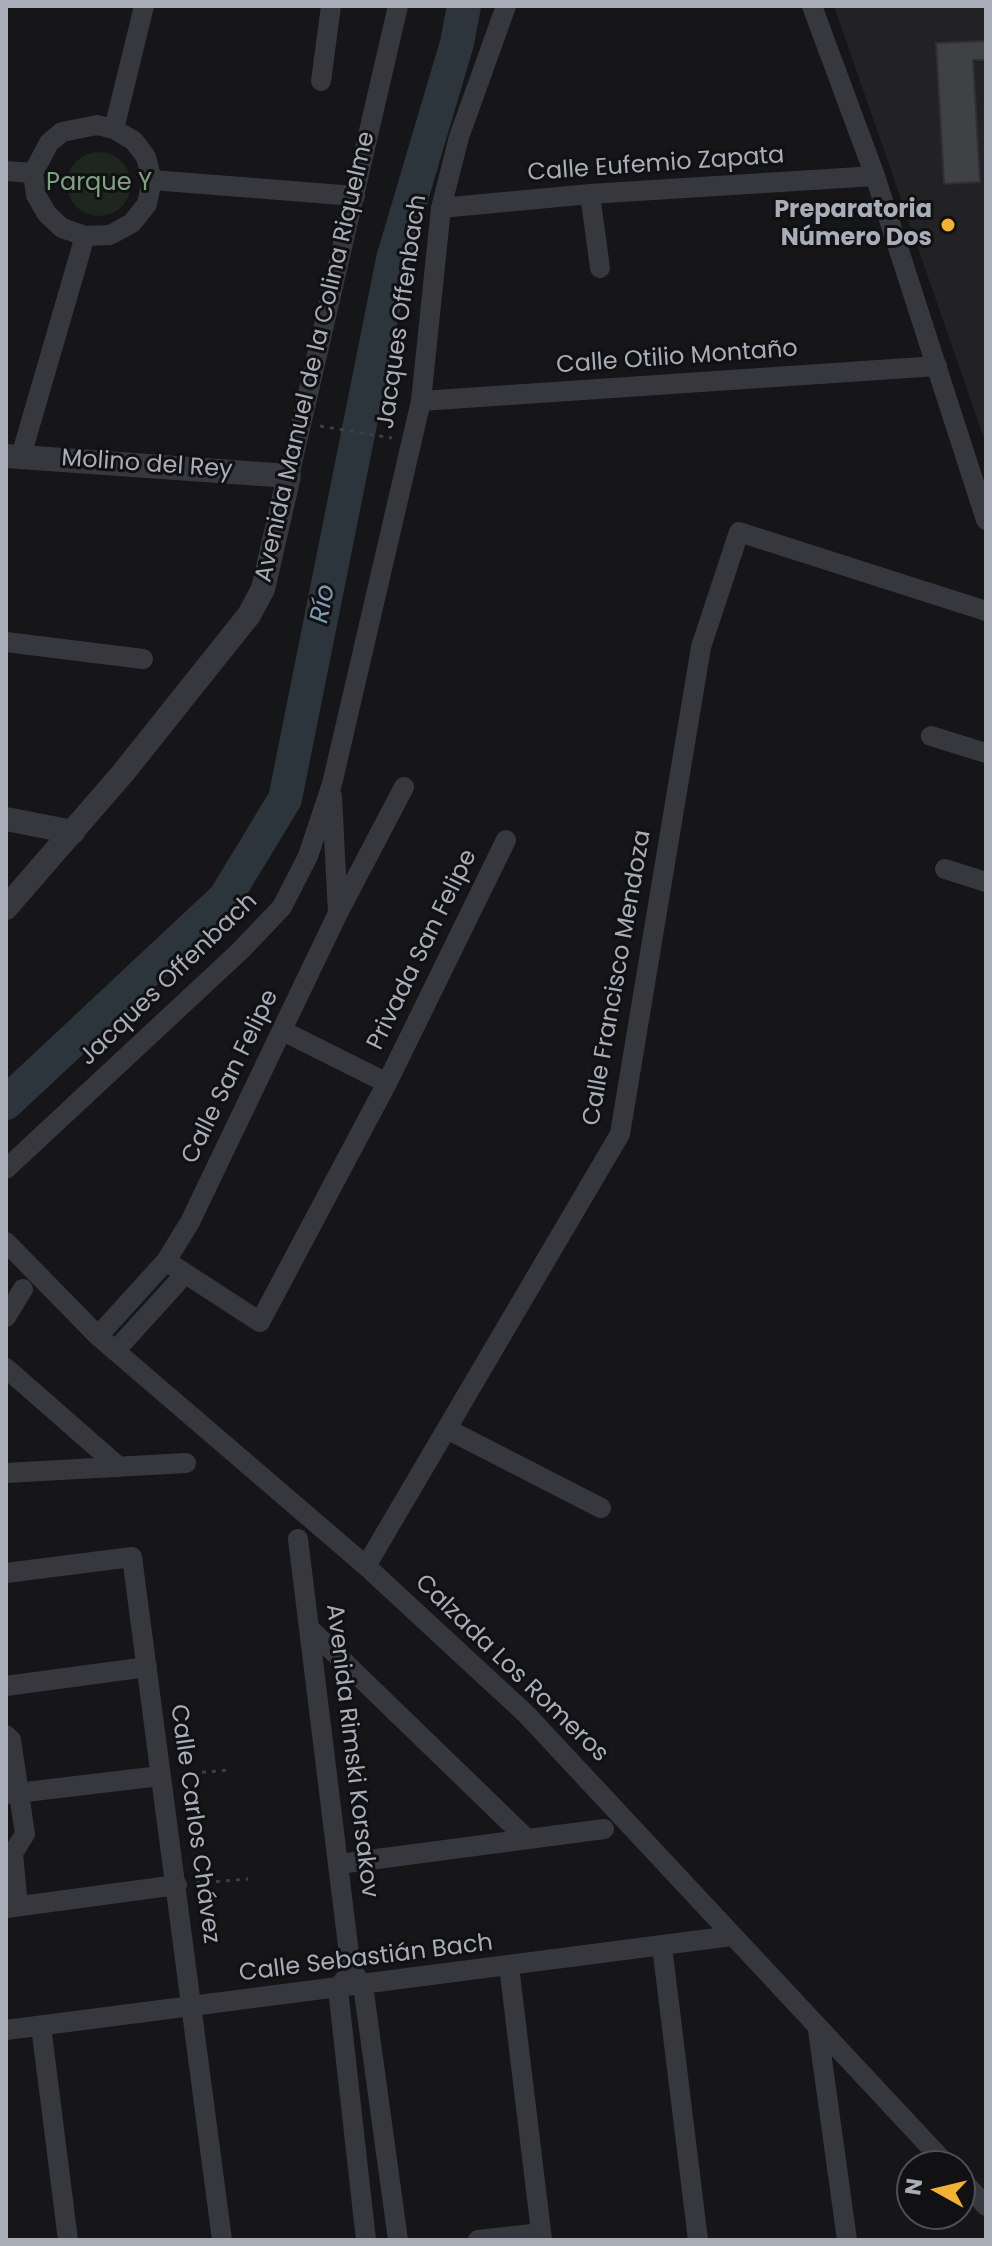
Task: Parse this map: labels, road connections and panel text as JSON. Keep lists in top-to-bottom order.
{
  "streets": {
    "street": [
      "Calle Eufemio Zapata",
      "Jacques Offenbach",
      "Avenida Manuel de la Colina Riquelme",
      "Calle Otilio Montaño",
      "Molino del Rey",
      "Privada San Felipe",
      "Calle Francisco Mendoza",
      "Calle San Felipe",
      "Calzada Los Romeros",
      "Avenida Rimski Korsakov",
      "Calle Carlos Chávez",
      "Calle Sebastián Bach"
    ]
  },
  "crossings": [
    ["Calle Eufemio Zapata", "Jacques Offenbach"],
    ["Jacques Offenbach", "Calle Otilio Montaño"],
    ["Avenida Manuel de la Colina Riquelme", "Molino del Rey"],
    ["Calle Francisco Mendoza", "Calzada Los Romeros"],
    ["Calle San Felipe", "Calzada Los Romeros"],
    ["Calzada Los Romeros", "Calle Sebastián Bach"],
    ["Avenida Rimski Korsakov", "Calle Sebastián Bach"],
    ["Calle Carlos Chávez", "Calle Sebastián Bach"]
  ],
  "water": ["Río"],
  "parks": ["Parque Y"],
  "places": ["Preparatoria Número Dos"],
  "north": "left"
}
